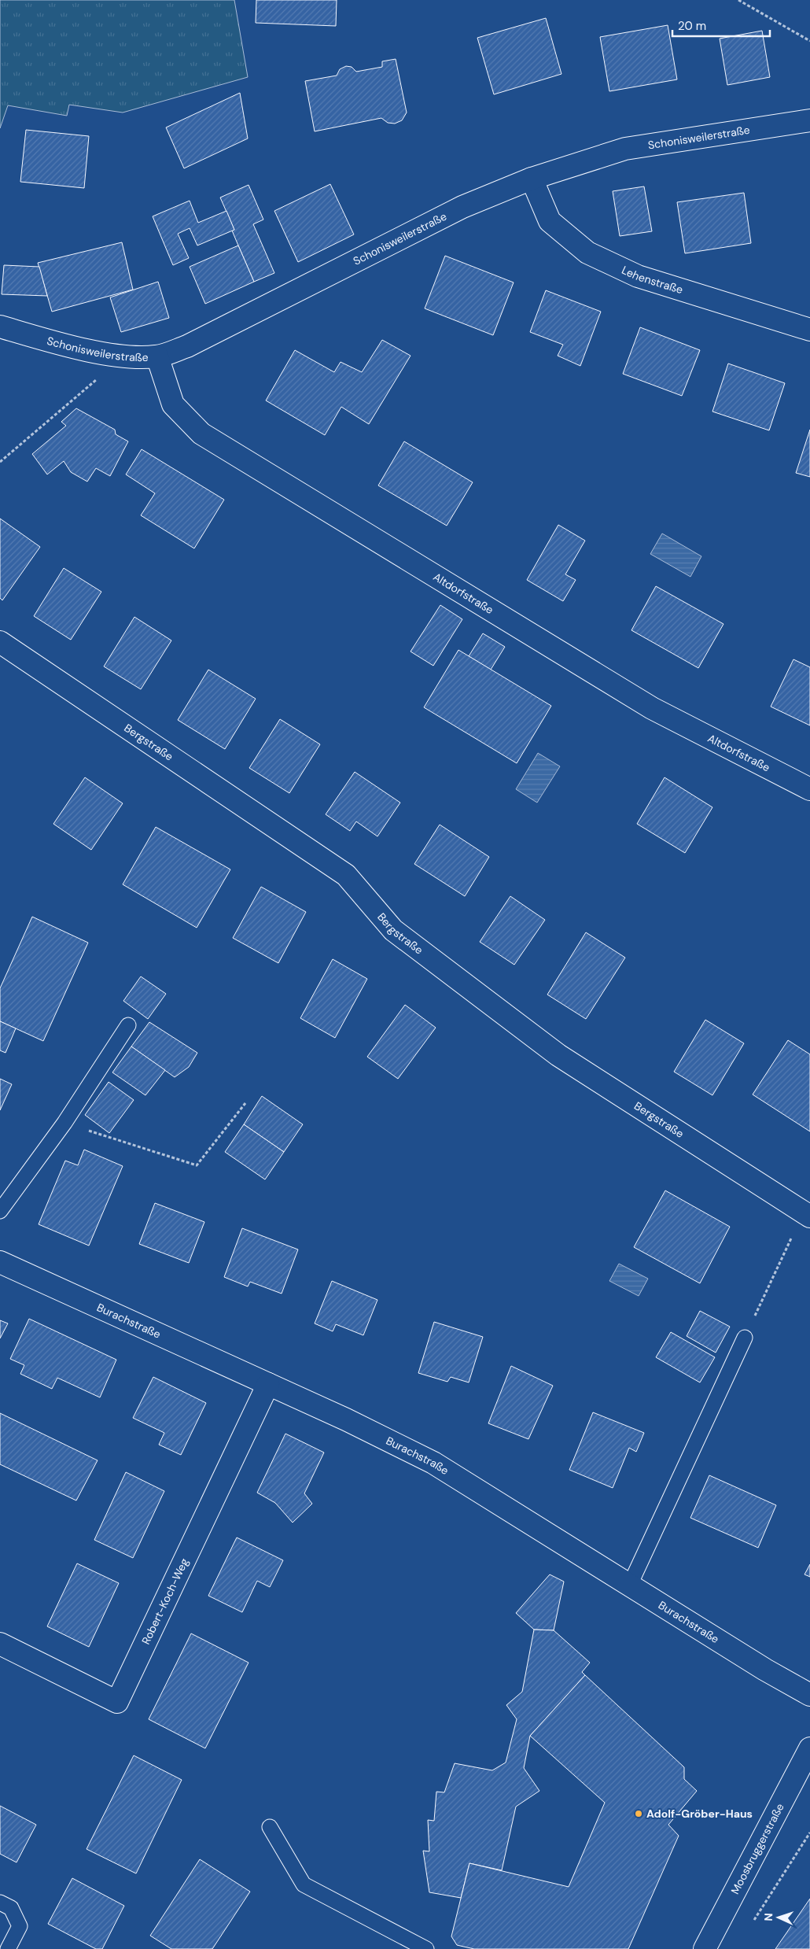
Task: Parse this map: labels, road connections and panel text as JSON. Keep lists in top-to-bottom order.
{
  "streets": {
    "street": [
      "Schonisweilerstraße",
      "Lehenstraße",
      "Altdorfstraße",
      "Bergstraße",
      "Burachstraße",
      "Robert-Koch-Weg",
      "Moosbruggerstraße"
    ]
  },
  "crossings": [
    ["Schonisweilerstraße", "Lehenstraße"],
    ["Schonisweilerstraße", "Altdorfstraße"],
    ["Burachstraße", "Robert-Koch-Weg"]
  ],
  "places": ["Adolf-Gröber-Haus"],
  "scale_bar": "20 m",
  "north": "left"
}
